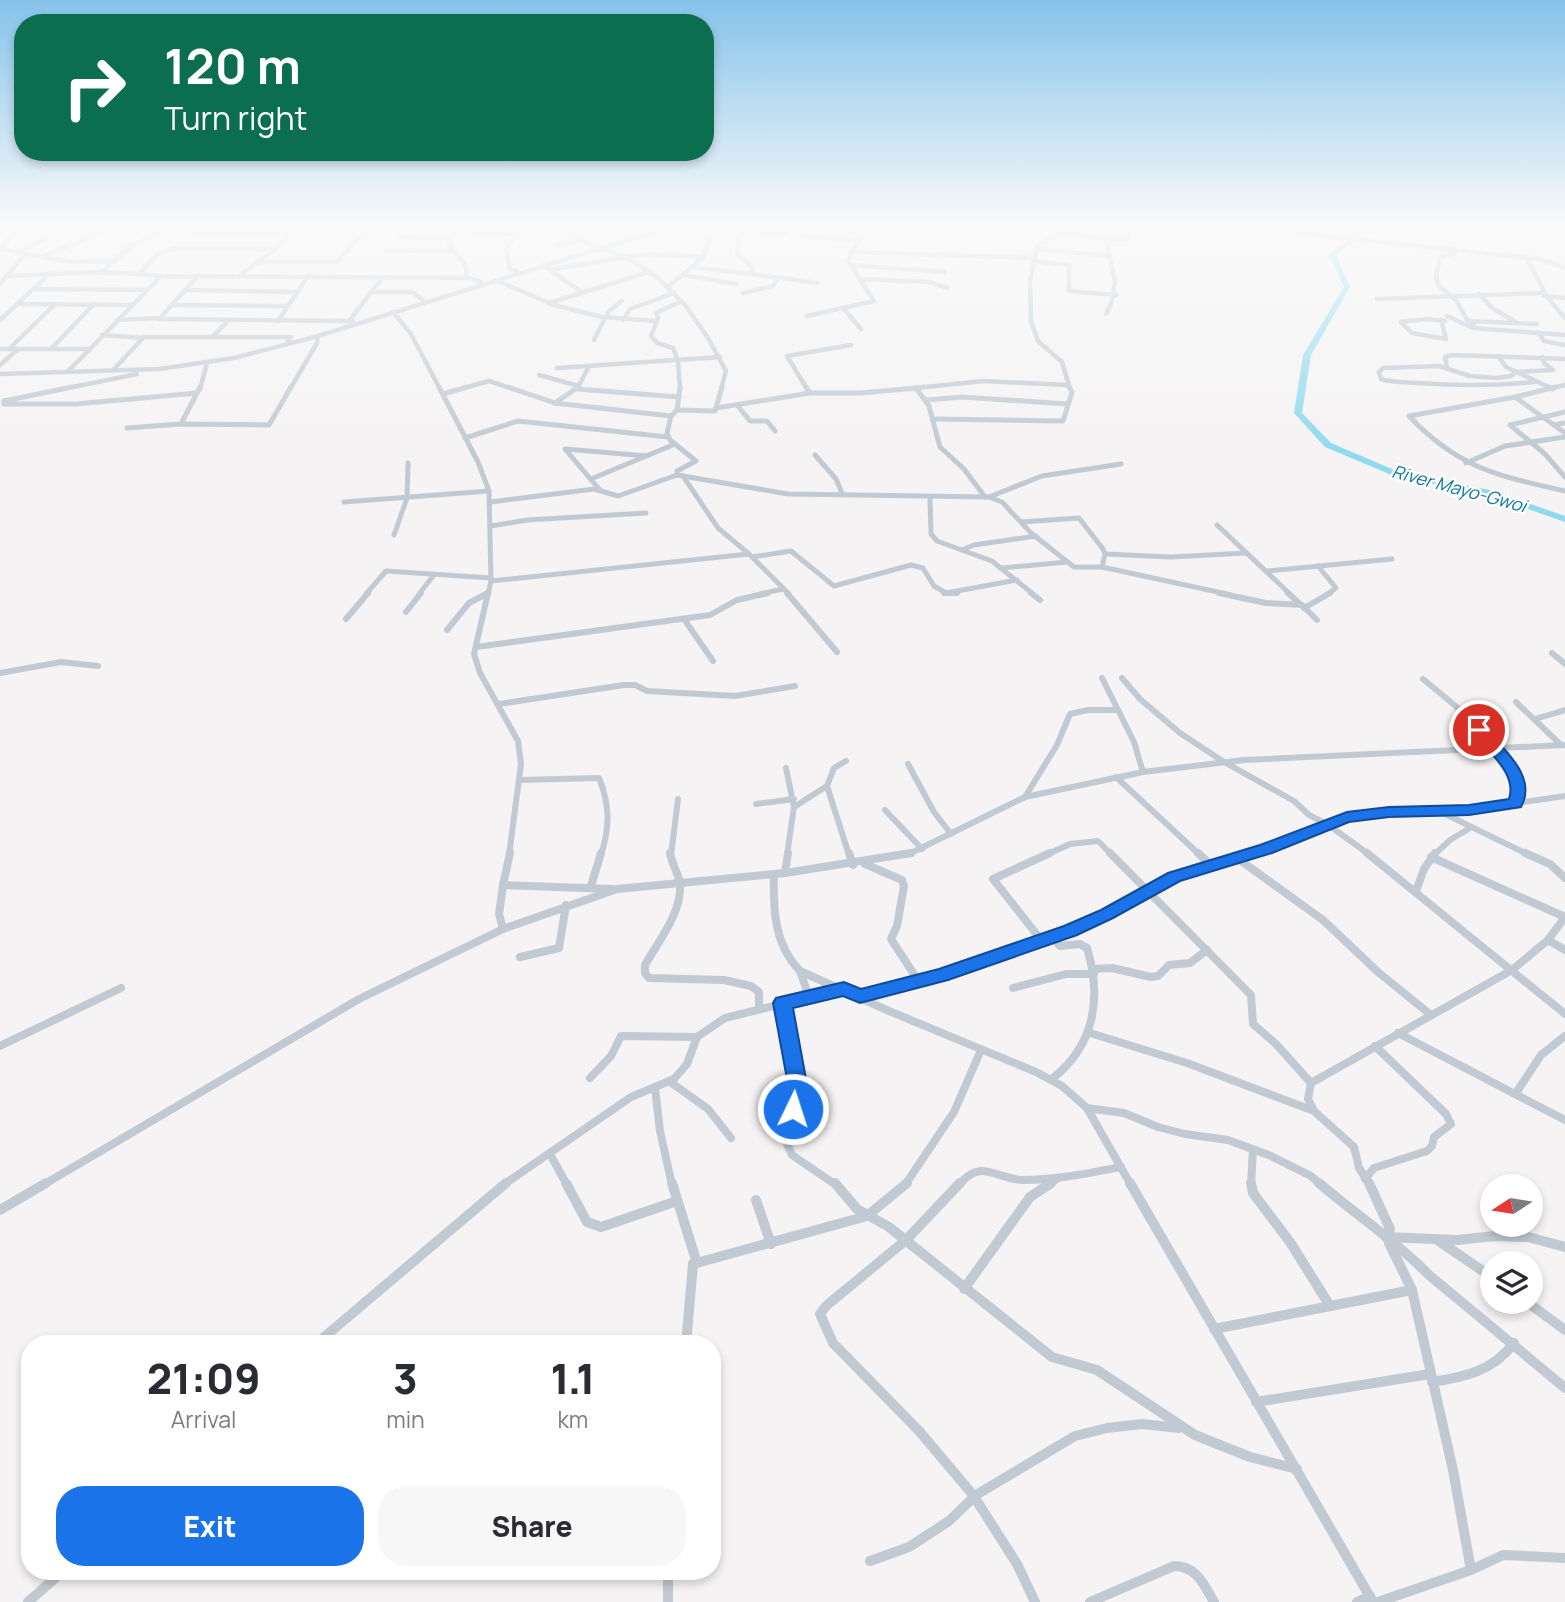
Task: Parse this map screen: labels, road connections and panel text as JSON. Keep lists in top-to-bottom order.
{
  "water": ["River Mayo-Gwoi"],
  "north": "left",
  "page": {
    "turn": ["120 m", "Turn right"],
    "eta": [
      "21:09",
      "Arrival",
      "3",
      "min",
      "1.1",
      "km"
    ],
    "buttons": ["Exit", "Share"]
  }
}
